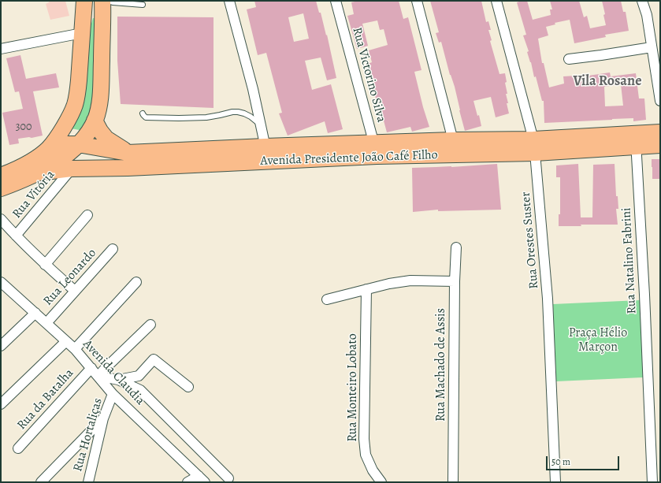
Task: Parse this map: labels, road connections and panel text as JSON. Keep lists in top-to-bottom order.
{
  "streets": {
    "main road": ["Avenida Presidente João Café Filho"],
    "street": [
      "Rua Victorino Silva",
      "Rua Vitória",
      "Rua Orestes Suster",
      "Rua Natalino Fabrini",
      "Rua Leonardo",
      "Rua Machado de Assis",
      "Avenida Claudia",
      "Rua Monteiro Lobato",
      "Rua da Batalha",
      "Rua Hortaliças"
    ]
  },
  "crossings": [
    ["Rua Victorino Silva", "Avenida Presidente João Café Filho"],
    ["Avenida Presidente João Café Filho", "Rua Vitória"],
    ["Avenida Presidente João Café Filho", "Rua Orestes Suster"],
    ["Avenida Presidente João Café Filho", "Rua Natalino Fabrini"],
    ["Rua Leonardo", "Avenida Claudia"],
    ["Avenida Claudia", "Rua da Batalha"],
    ["Avenida Claudia", "Rua Hortaliças"]
  ],
  "districts": ["Vila Rosane"],
  "parks": ["Praça Hélio Marçon"],
  "house_numbers": ["300"],
  "scale_bar": "50 m"
}
